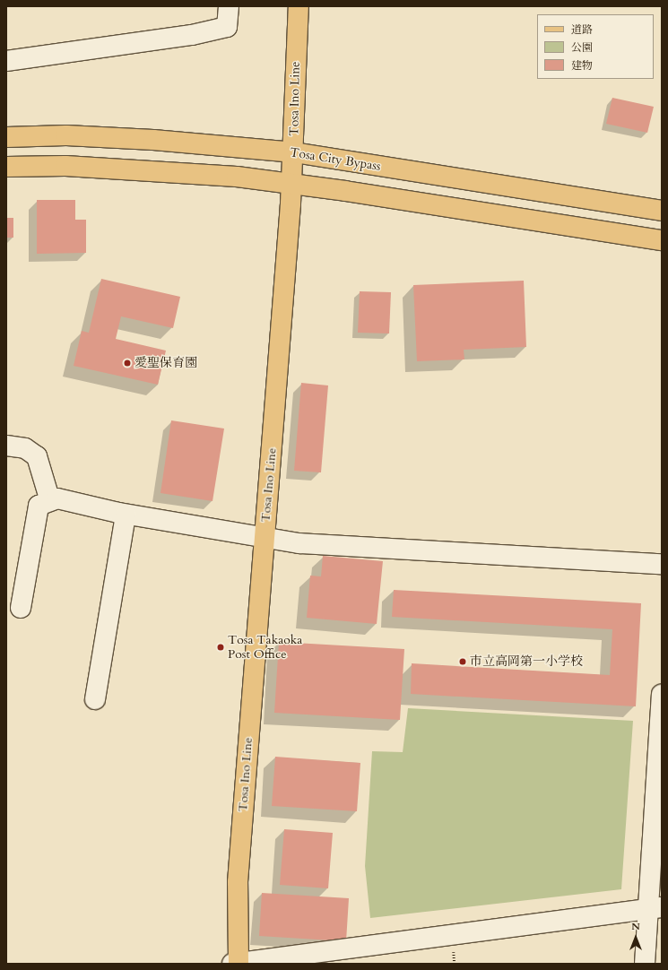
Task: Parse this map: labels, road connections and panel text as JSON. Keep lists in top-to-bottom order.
{
  "streets": {
    "main road": ["Tosa Ino Line", "Tosa City Bypass"]
  },
  "crossings": [
    ["Tosa Ino Line", "Tosa City Bypass"]
  ],
  "places": ["愛聖保育園", "Tosa Takaoka Post Office", "市立高岡第一小学校"],
  "legend": ["道路", "公園", "建物"],
  "north": "top"
}
